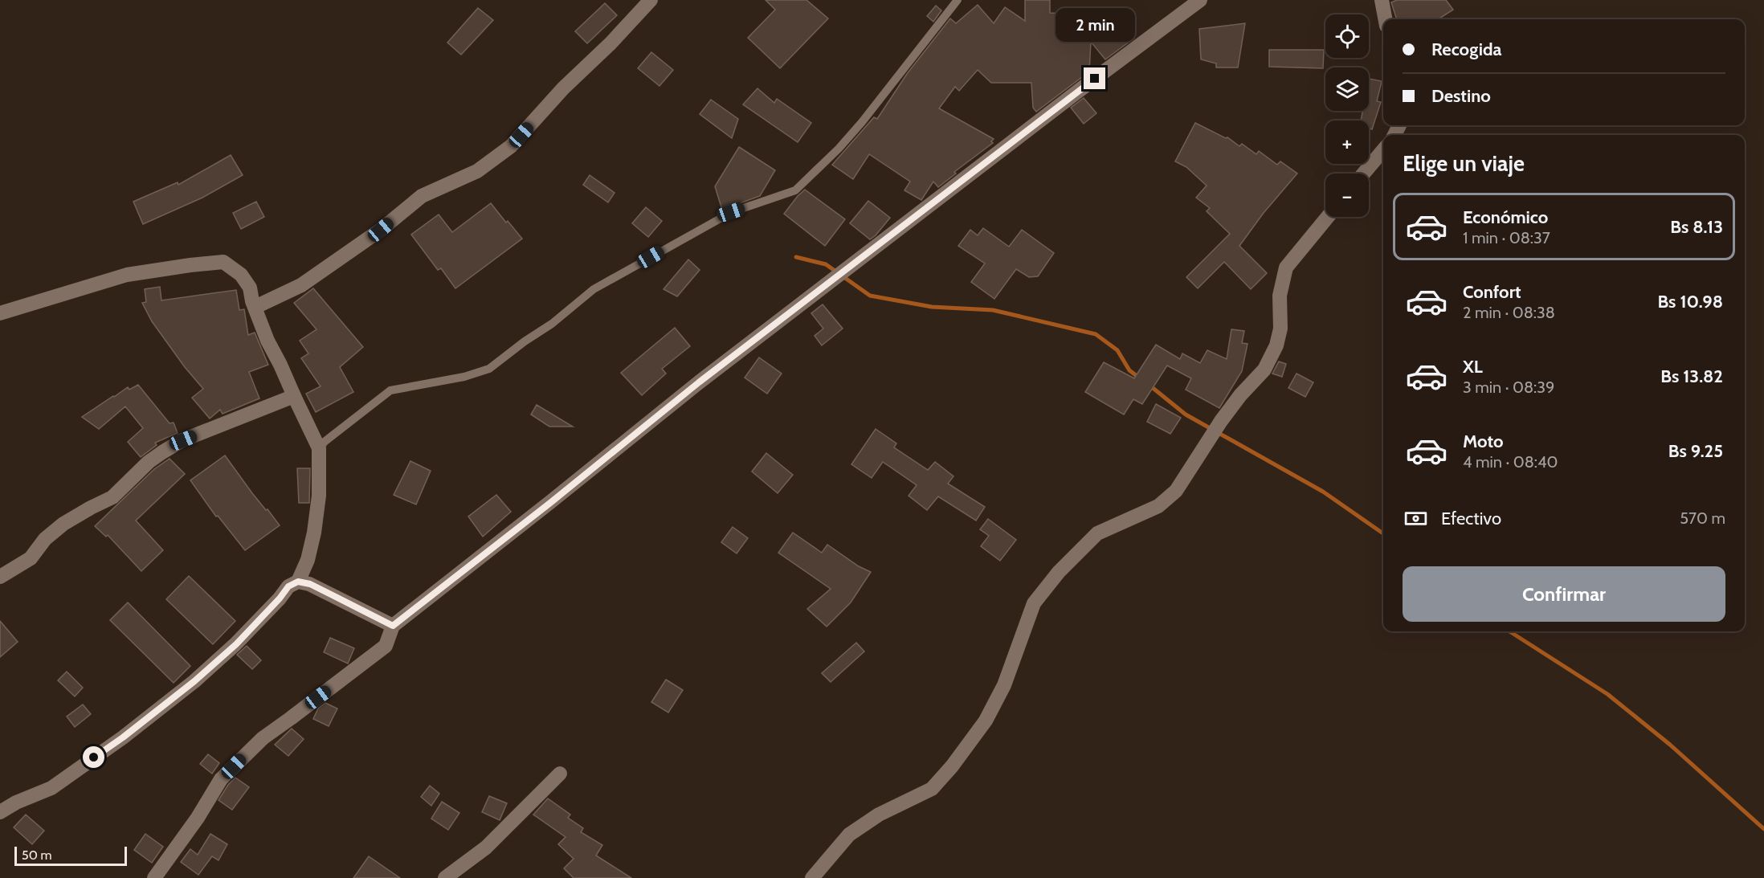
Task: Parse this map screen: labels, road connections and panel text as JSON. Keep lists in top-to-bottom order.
{
  "scale_bar": "50 m",
  "page": {
    "bubble": "2 min",
    "map_buttons": ["+", "−"],
    "banner": ["Recogida", "Destino"],
    "heading": "Elige un viaje",
    "list": [
      {
        "name": "Económico",
        "note": "1 min · 08:37",
        "value": "Bs 8.13"
      },
      {
        "name": "Confort",
        "note": "2 min · 08:38",
        "value": "Bs 10.98"
      },
      {
        "name": "XL",
        "note": "3 min · 08:39",
        "value": "Bs 13.82"
      },
      {
        "name": "Moto",
        "note": "4 min · 08:40",
        "value": "Bs 9.25"
      }
    ],
    "pay": ["Efectivo", "570 m"],
    "buttons": "Confirmar",
    "scale": "50 m"
  }
}
